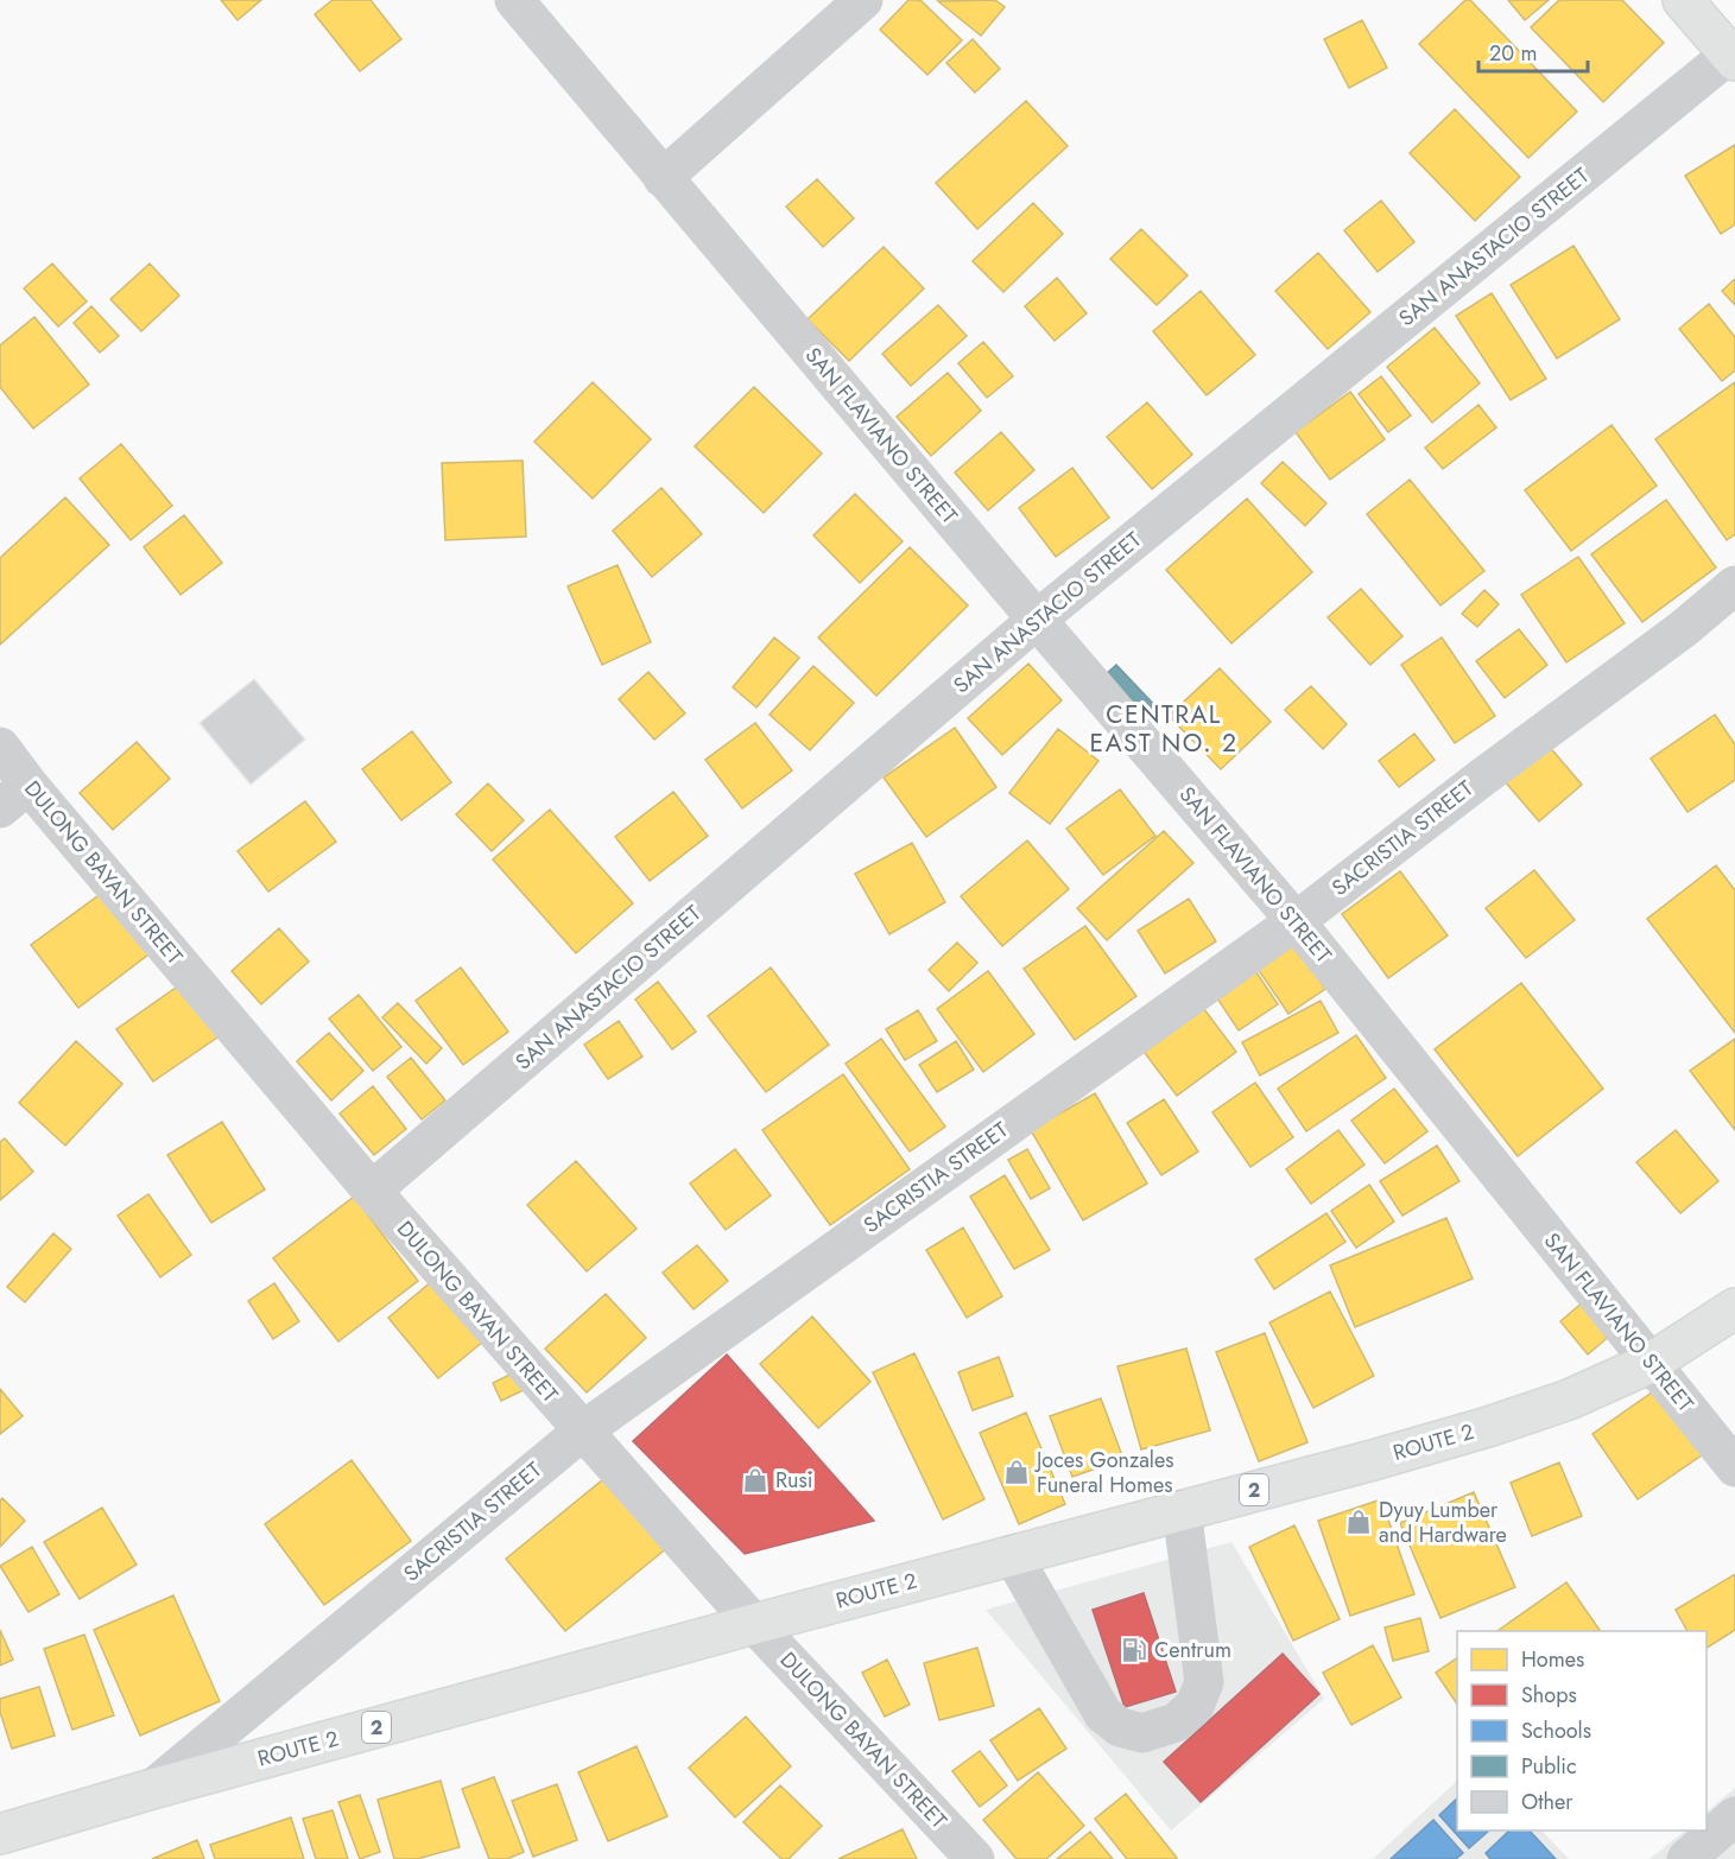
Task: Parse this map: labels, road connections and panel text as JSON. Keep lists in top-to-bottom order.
{
  "streets": {
    "main road": ["ROUTE 2", "2"],
    "street": [
      "SAN ANASTACIO STREET",
      "SAN FLAVIANO STREET",
      "SACRISTIA STREET",
      "DULONG BAYAN STREET"
    ]
  },
  "crossings": [
    ["SAN ANASTACIO STREET", "SAN FLAVIANO STREET"],
    ["SAN ANASTACIO STREET", "DULONG BAYAN STREET"],
    ["SAN FLAVIANO STREET", "SACRISTIA STREET"],
    ["SAN FLAVIANO STREET", "ROUTE 2"],
    ["SACRISTIA STREET", "DULONG BAYAN STREET"],
    ["SACRISTIA STREET", "ROUTE 2"],
    ["DULONG BAYAN STREET", "ROUTE 2"]
  ],
  "districts": ["CENTRAL EAST NO. 2"],
  "places": {
    "shop": ["Joces Gonzales Funeral Homes", "Rusi", "Dyuy Lumber and Hardware"],
    "fuel station": ["Centrum"]
  },
  "legend": [
    "Homes",
    "Shops",
    "Schools",
    "Public",
    "Other"
  ],
  "scale_bar": "20 m"
}
